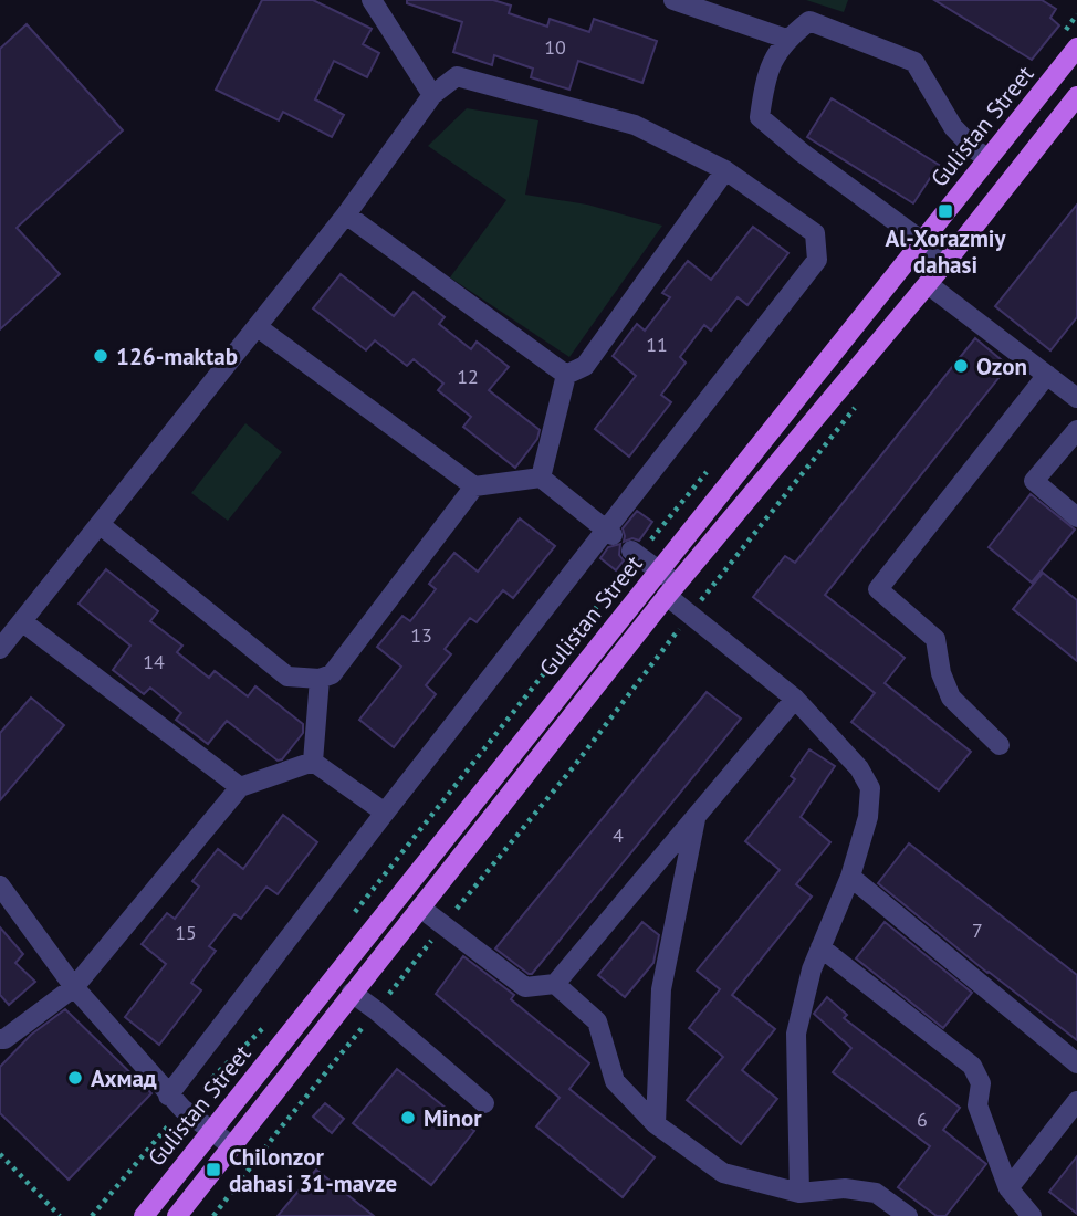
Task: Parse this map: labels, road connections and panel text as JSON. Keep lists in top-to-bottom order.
{
  "streets": {
    "main road": ["Gulistan Street"]
  },
  "places": {
    "transit": ["Al-Xorazmiy dahasi", "Chilonzor dahasi 31-mavze"],
    "other": [
      "126-maktab",
      "Ozon",
      "Ахмад",
      "Minor"
    ]
  },
  "house_numbers": [
    "10",
    "11",
    "12",
    "13",
    "14",
    "4",
    "7",
    "15",
    "6"
  ]
}
